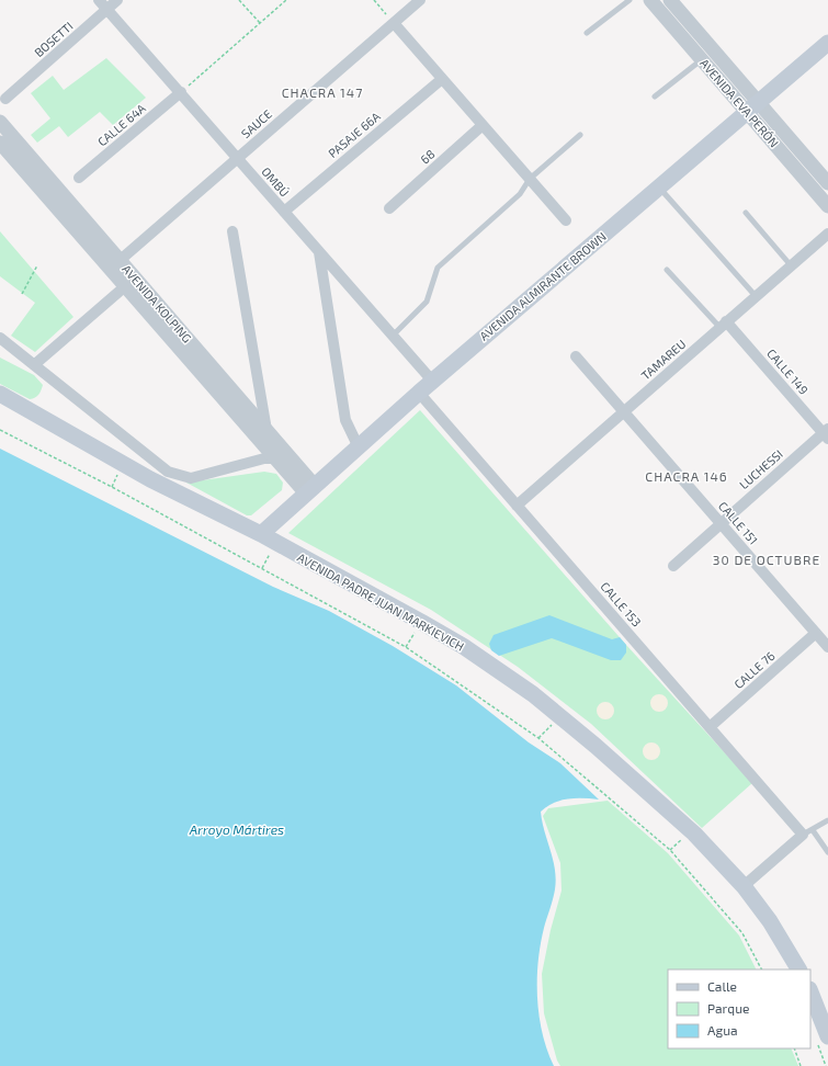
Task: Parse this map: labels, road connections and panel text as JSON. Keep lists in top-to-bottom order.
{
  "streets": {
    "main road": ["AVENIDA ALMIRANTE BROWN", "AVENIDA PADRE JUAN MARKIEVICH"],
    "street": [
      "BOSETTI",
      "AVENIDA EVA PERÓN",
      "SAUCE",
      "CALLE 64A",
      "PASAJE 66A",
      "68",
      "OMBÚ",
      "AVENIDA KOLPING",
      "TAMAREU",
      "CALLE 149",
      "LUCHESSI",
      "CALLE 151",
      "CALLE 153",
      "CALLE 76"
    ]
  },
  "crossings": [
    ["BOSETTI", "OMBÚ"],
    ["AVENIDA EVA PERÓN", "AVENIDA ALMIRANTE BROWN"],
    ["SAUCE", "OMBÚ"],
    ["SAUCE", "AVENIDA KOLPING"],
    ["CALLE 64A", "OMBÚ"],
    ["PASAJE 66A", "OMBÚ"],
    ["OMBÚ", "AVENIDA ALMIRANTE BROWN"],
    ["AVENIDA ALMIRANTE BROWN", "AVENIDA KOLPING"],
    ["AVENIDA ALMIRANTE BROWN", "AVENIDA PADRE JUAN MARKIEVICH"],
    ["AVENIDA ALMIRANTE BROWN", "CALLE 153"],
    ["TAMAREU", "CALLE 149"],
    ["TAMAREU", "CALLE 151"],
    ["TAMAREU", "CALLE 153"],
    ["CALLE 149", "LUCHESSI"],
    ["LUCHESSI", "CALLE 151"],
    ["CALLE 151", "CALLE 76"],
    ["CALLE 153", "CALLE 76"]
  ],
  "districts": ["CHACRA 147", "CHACRA 146", "30 DE OCTUBRE"],
  "water": ["Arroyo Mártires"],
  "legend": ["Calle", "Parque", "Agua"]
}
